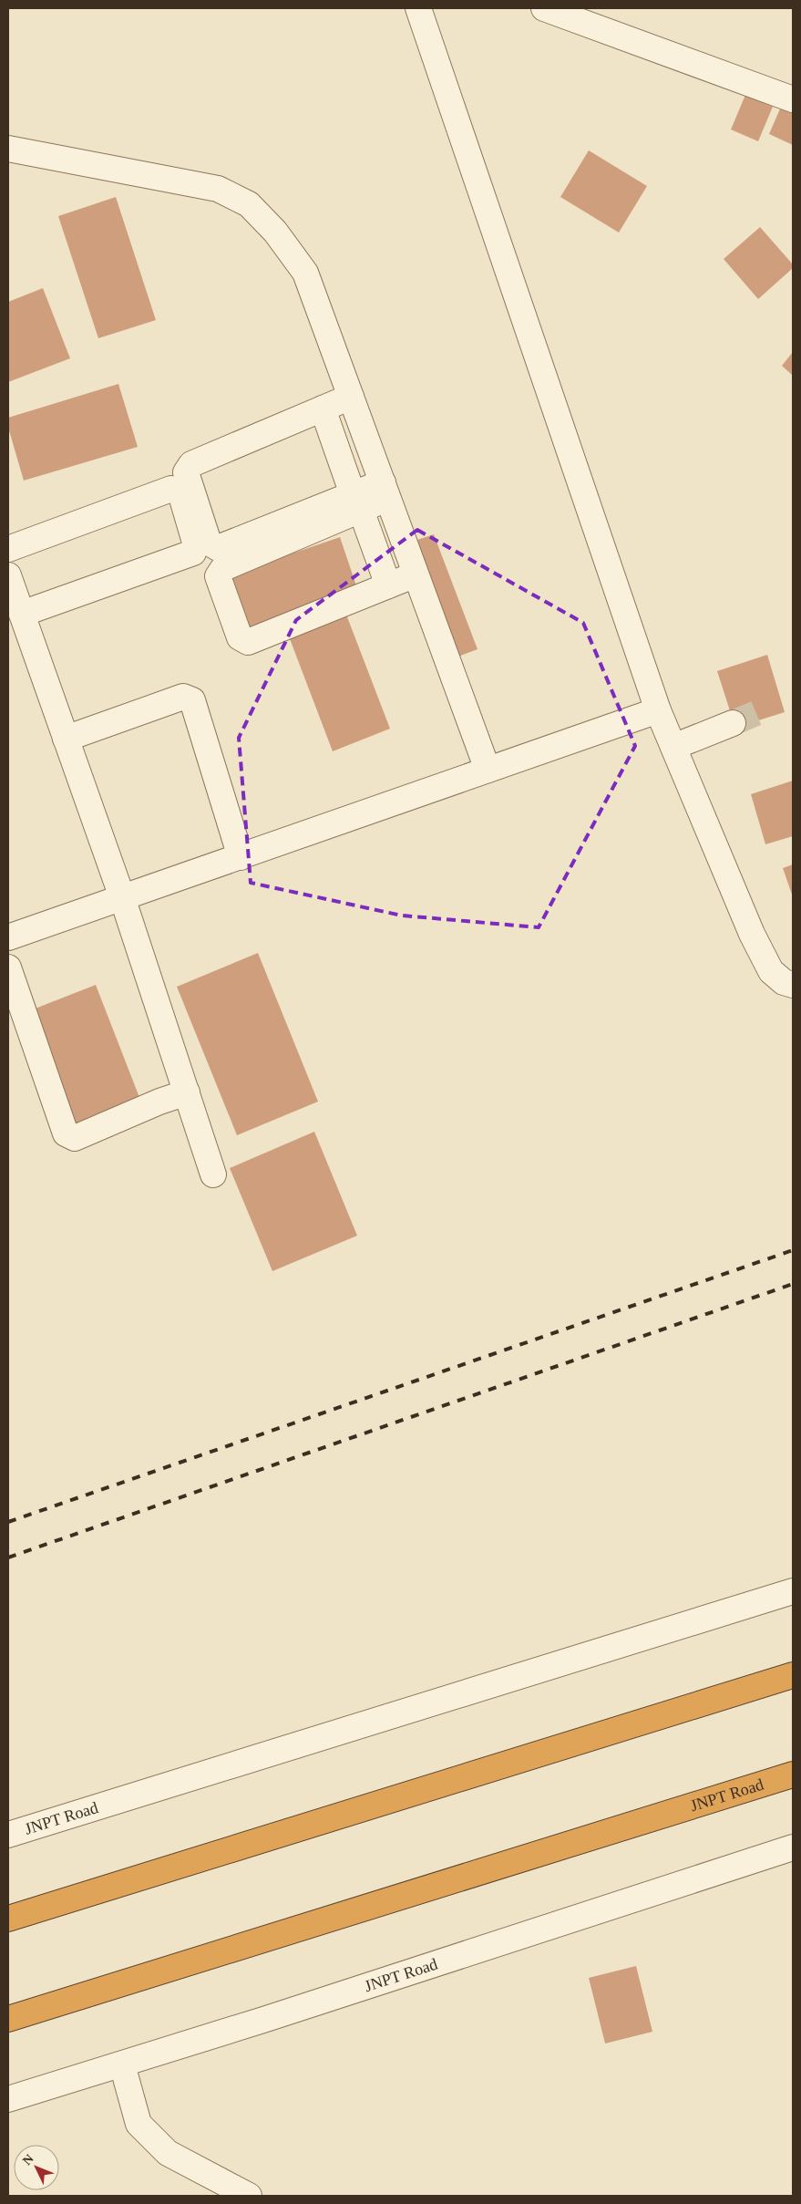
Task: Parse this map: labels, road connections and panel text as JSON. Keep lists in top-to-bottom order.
{
  "streets": {
    "highway": ["JNPT Road"]
  },
  "north": "top left"
}
